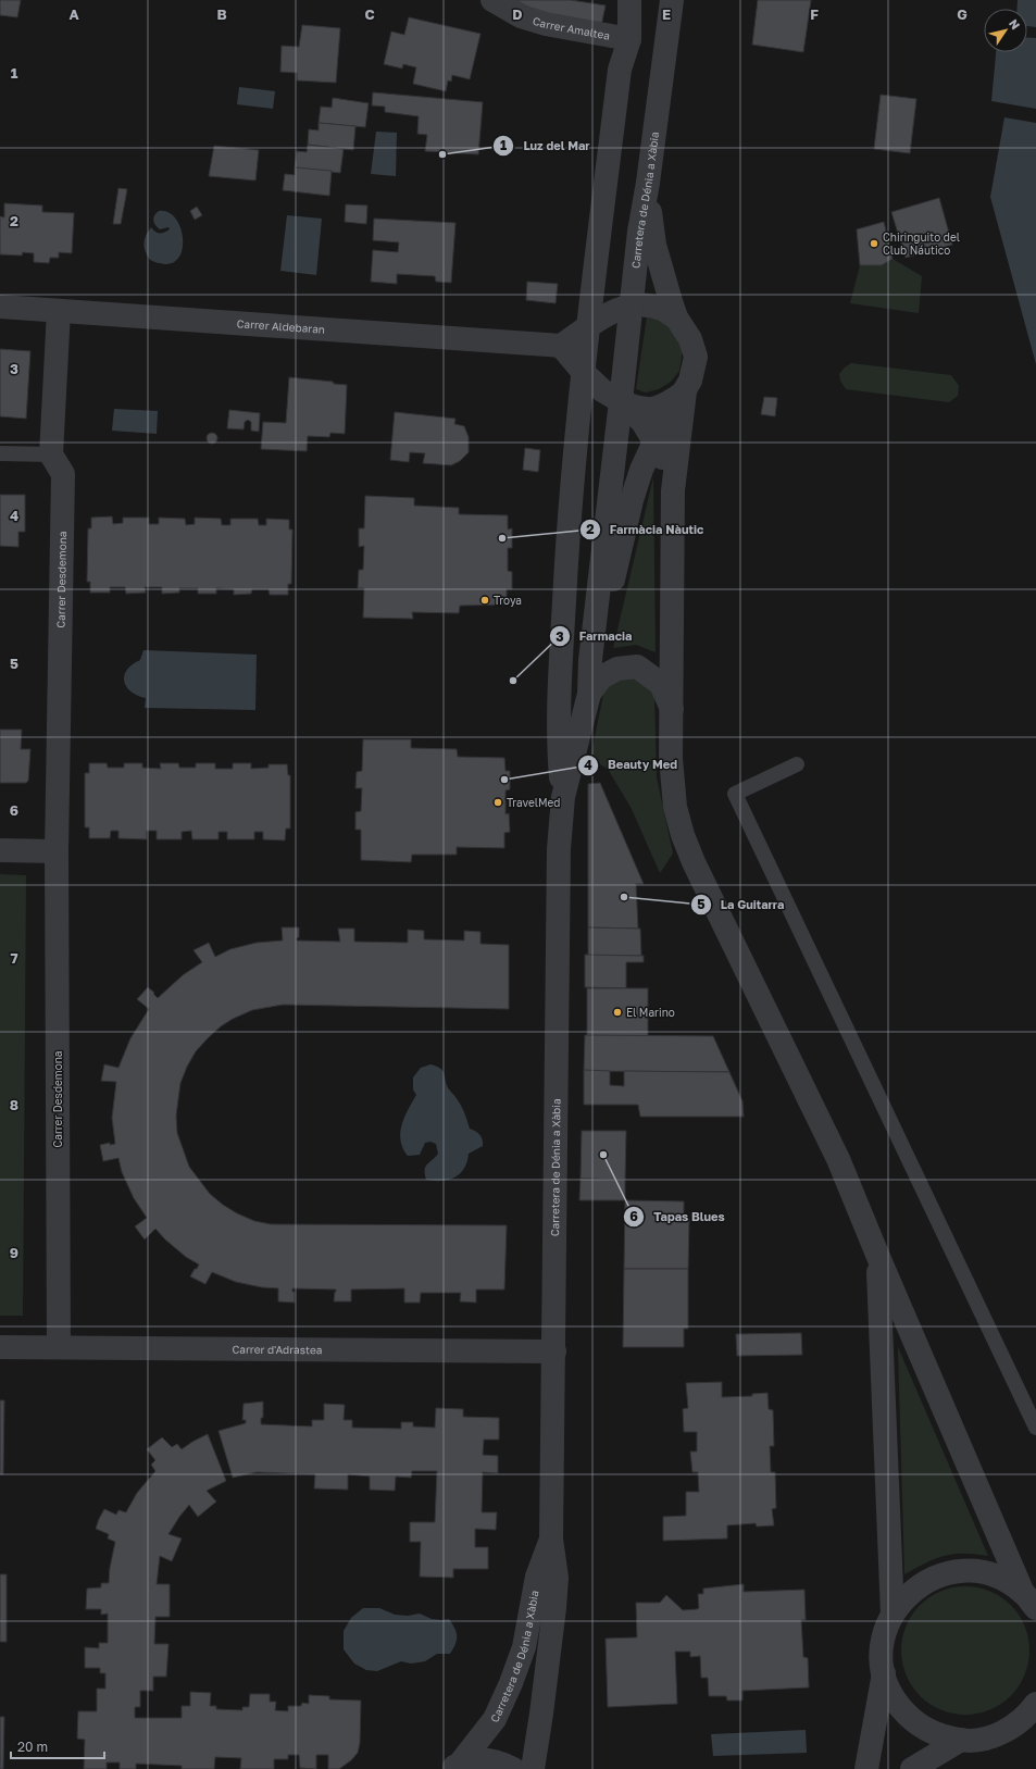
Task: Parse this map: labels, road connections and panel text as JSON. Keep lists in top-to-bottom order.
{
  "streets": {
    "street": [
      "Carrer Amaltea",
      "Carretera de Dénia a Xàbia",
      "Carrer Aldebaran",
      "Carrer Desdemona",
      "Carrer d'Adrastea"
    ]
  },
  "crossings": [
    ["Carrer Amaltea", "Carretera de Dénia a Xàbia"],
    ["Carretera de Dénia a Xàbia", "Carrer d'Adrastea"],
    ["Carrer Desdemona", "Carrer d'Adrastea"]
  ],
  "places": [
    "Luz del Mar",
    "Chiringuito del Club Náutico",
    "Farmàcia Nàutic",
    "Troya",
    "Farmacia",
    "Beauty Med",
    "TravelMed",
    "La Guitarra",
    "El Marino",
    "Tapas Blues"
  ],
  "scale_bar": "20 m",
  "north": "top right",
  "grid": {
    "columns": [
      "A",
      "B",
      "C",
      "D",
      "E",
      "F",
      "G"
    ],
    "rows": [
      "1",
      "2",
      "3",
      "4",
      "5",
      "6",
      "7",
      "8",
      "9"
    ]
  }
}
